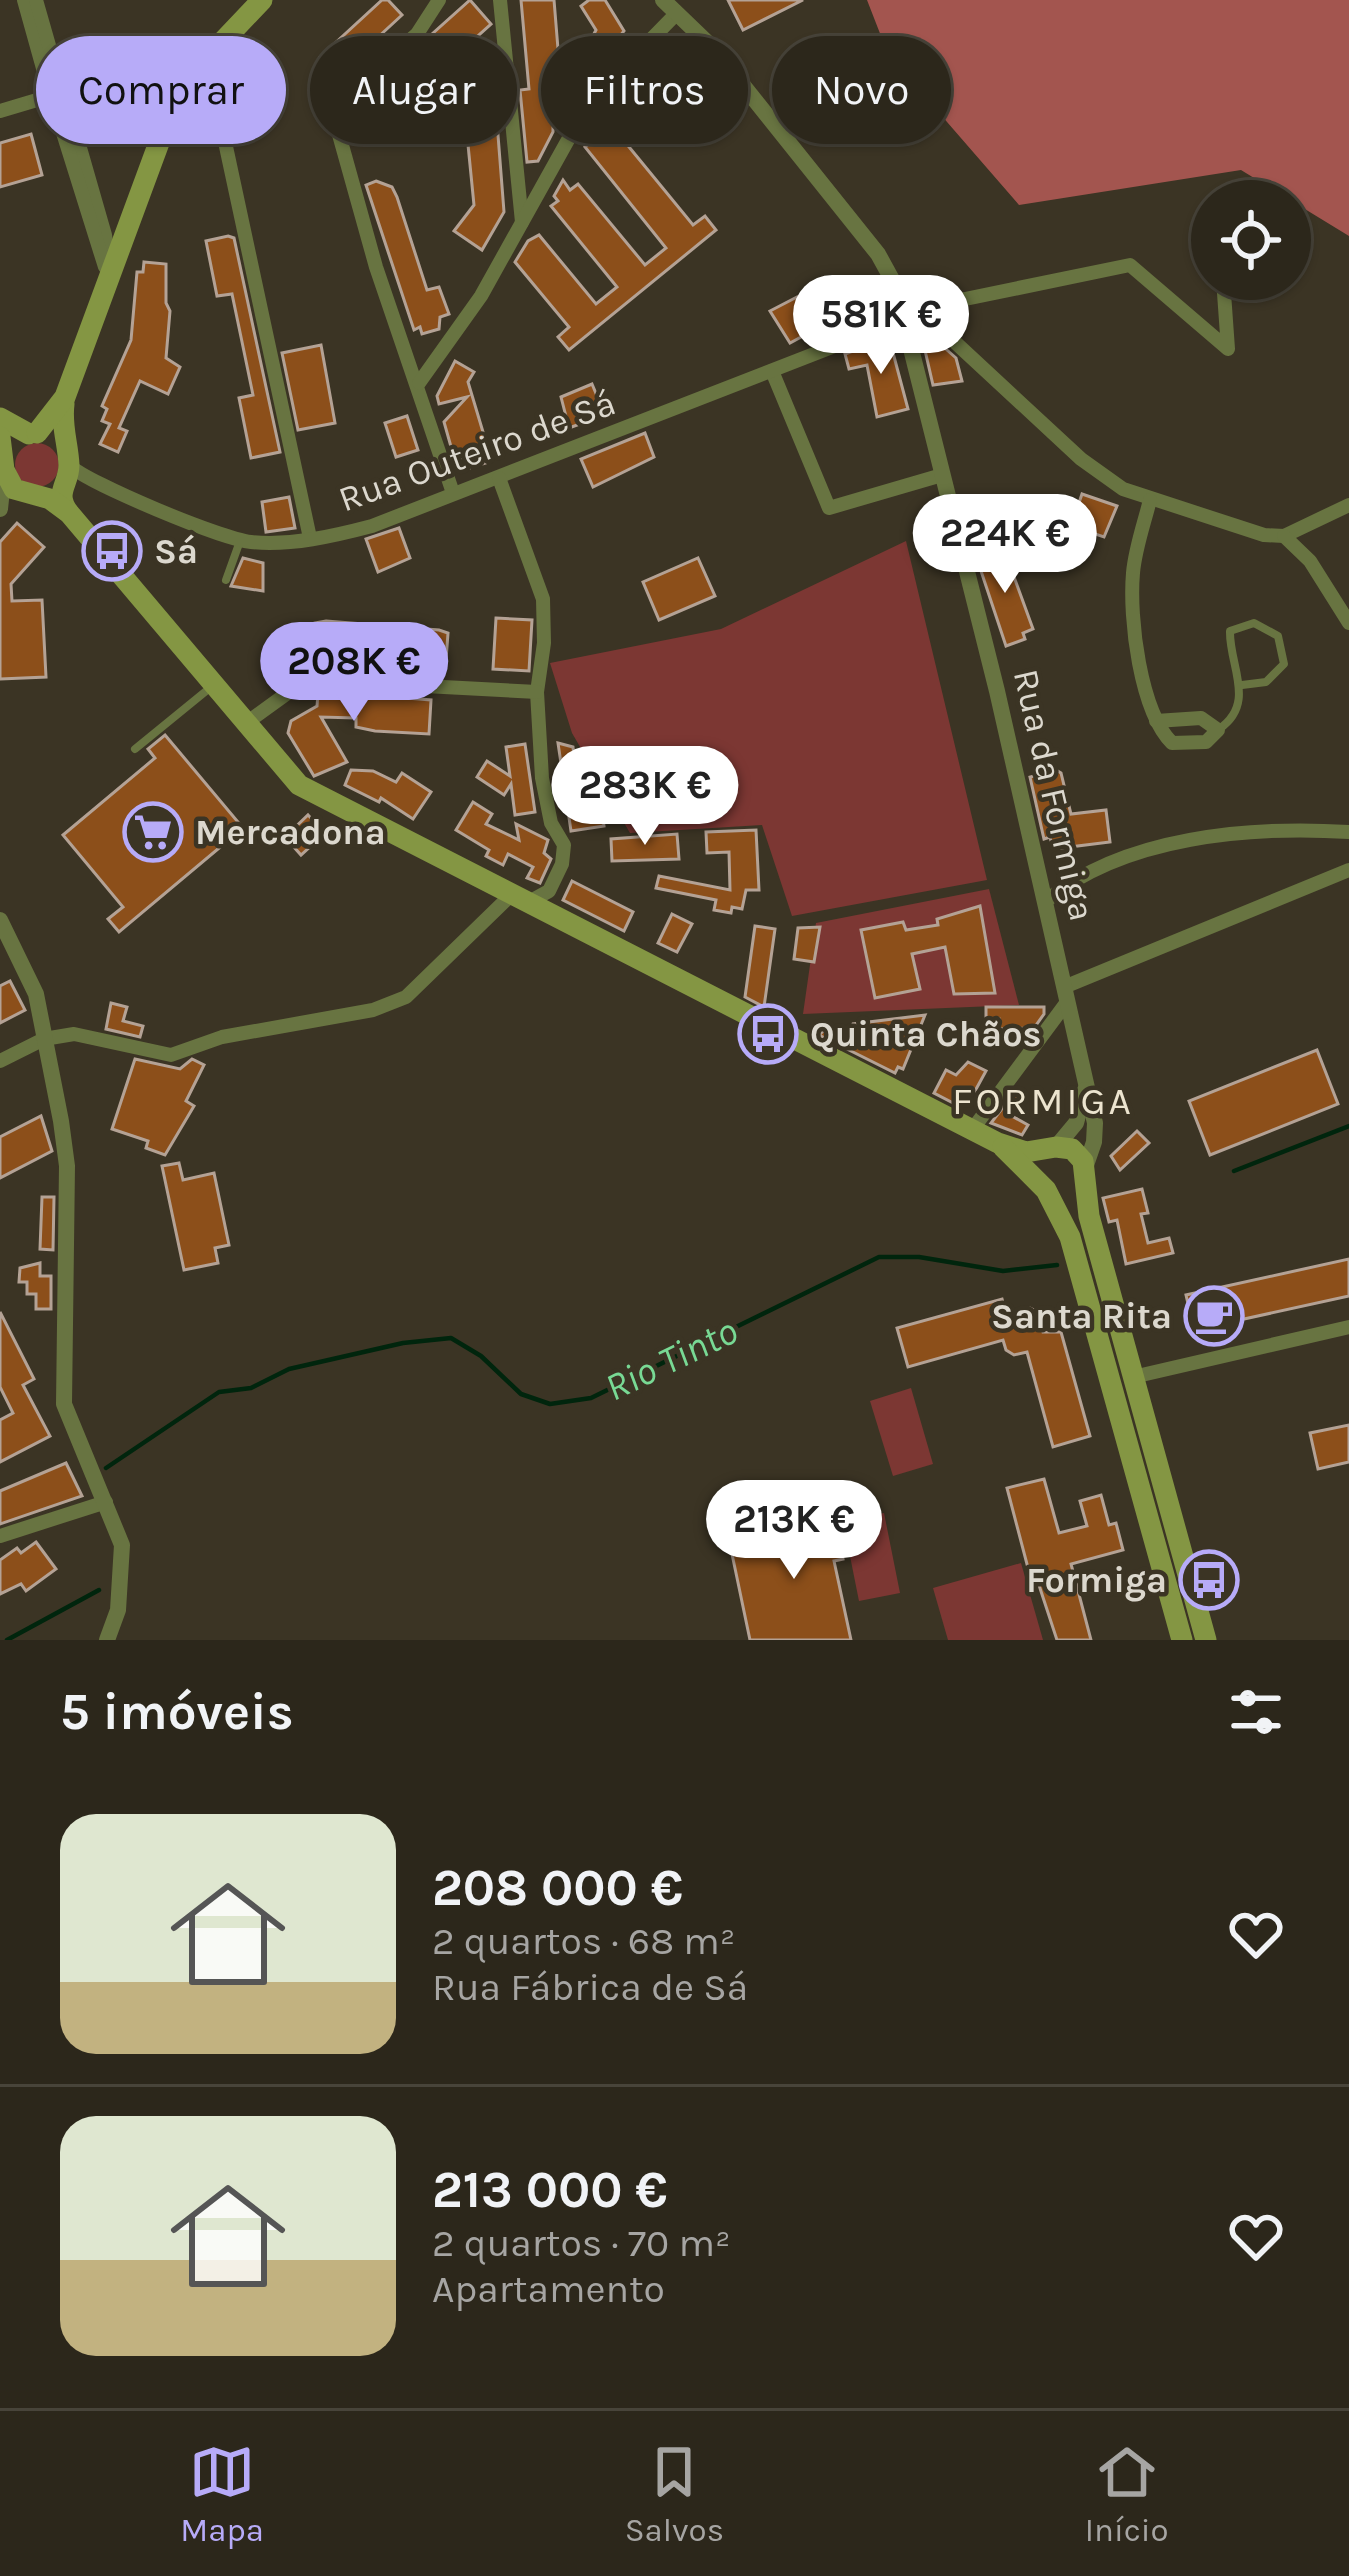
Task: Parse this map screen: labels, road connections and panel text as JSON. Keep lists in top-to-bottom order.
{
  "streets": {
    "street": ["Rua Outeiro de Sá", "Rua da Formiga"]
  },
  "crossings": [
    ["Rua Outeiro de Sá", "Rua da Formiga"]
  ],
  "districts": ["FORMIGA"],
  "water": ["Rio Tinto"],
  "places": {
    "bus stop": ["Sá", "Quinta Chãos", "Formiga"],
    "supermarket": ["Mercadona"],
    "cafe": ["Santa Rita"]
  },
  "page": {
    "chip": [
      "Comprar",
      "Alugar",
      "Filtros",
      "Novo"
    ],
    "price": [
      "581K €",
      "224K €",
      "208K €",
      "283K €",
      "213K €"
    ],
    "heading": "5 imóveis",
    "list": [
      {
        "name": "208 000 €",
        "note": "2 quartos · 68 m² · Rua Fábrica de Sá"
      },
      {
        "name": "213 000 €",
        "note": "2 quartos · 70 m² · Apartamento"
      }
    ],
    "tabs": ["Mapa", "Salvos", "Início"]
  }
}
